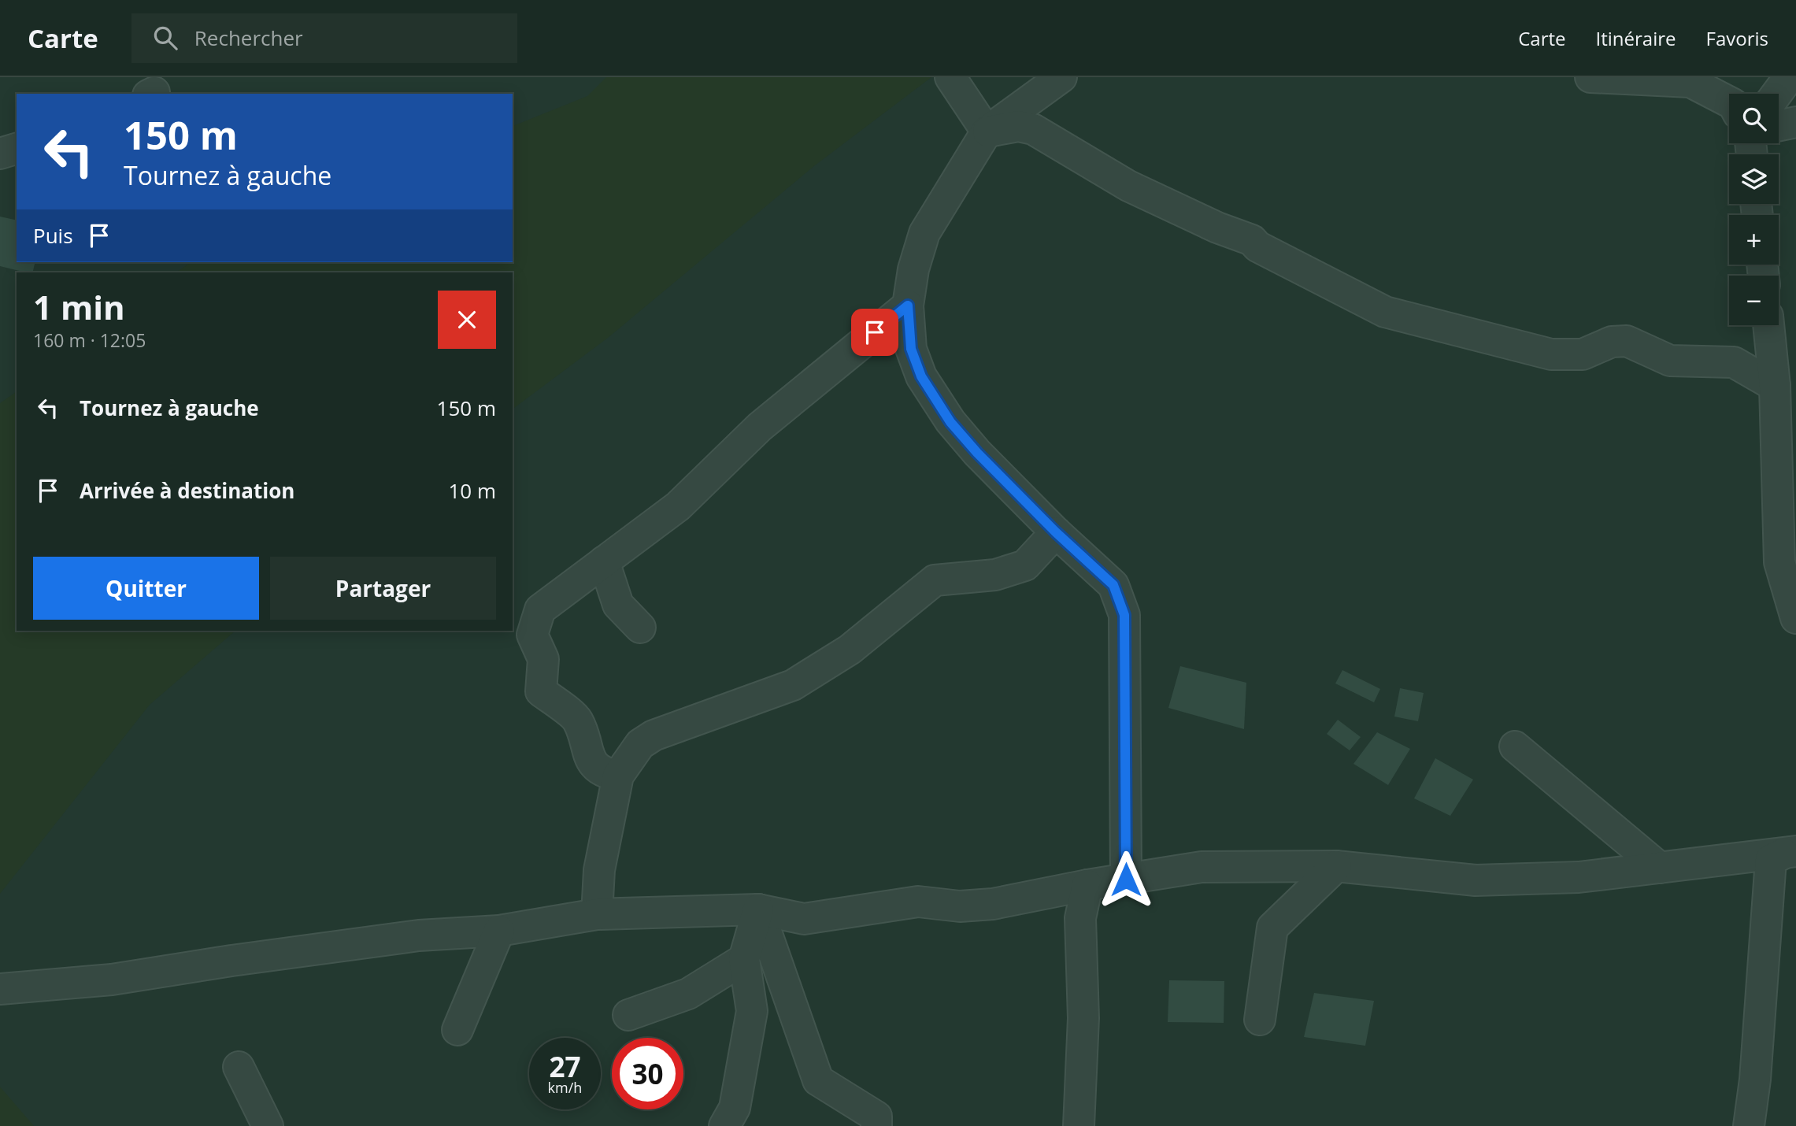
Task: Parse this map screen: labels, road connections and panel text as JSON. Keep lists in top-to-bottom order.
{
  "page": {
    "header": "Carte",
    "search": "Rechercher",
    "nav": ["Carte", "Itinéraire", "Favoris"],
    "map_buttons": ["+", "−"],
    "turn": ["150 m", "Tournez à gauche"],
    "then": "Puis",
    "heading": ["1 min", "160 m · 12:05"],
    "list": [
      {
        "name": "Tournez à gauche",
        "value": "150 m"
      },
      {
        "name": "Arrivée à destination",
        "value": "10 m"
      }
    ],
    "buttons": ["Quitter", "Partager"],
    "speed": "27 km/h",
    "limit": "30"
  }
}
